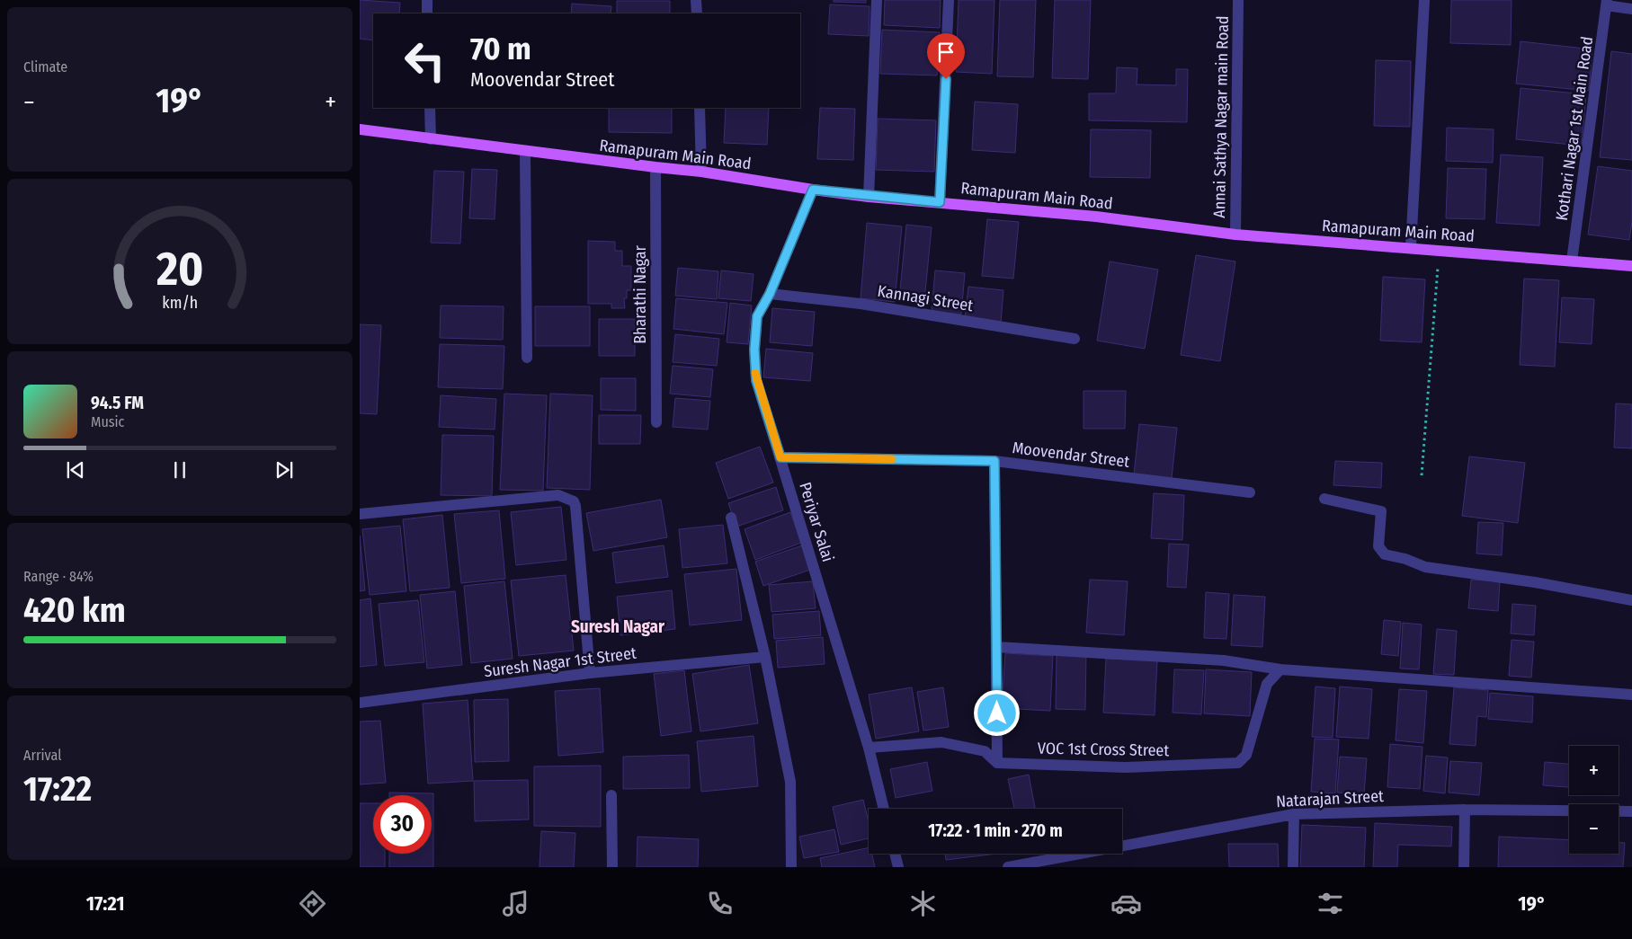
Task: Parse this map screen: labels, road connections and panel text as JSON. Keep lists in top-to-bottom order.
{
  "streets": {
    "main road": ["Ramapuram Main Road"],
    "street": [
      "Annai Sathya Nagar main Road",
      "Kothari Nagar 1st Main Road",
      "Bharathi Nagar",
      "Kannagi Street",
      "Moovendar Street",
      "Periyar Salai",
      "Suresh Nagar 1st Street",
      "VOC 1st Cross Street",
      "Natarajan Street"
    ]
  },
  "crossings": [
    ["Annai Sathya Nagar main Road", "Ramapuram Main Road"],
    ["Kothari Nagar 1st Main Road", "Ramapuram Main Road"],
    ["Ramapuram Main Road", "Bharathi Nagar"],
    ["Ramapuram Main Road", "Periyar Salai"],
    ["Kannagi Street", "Periyar Salai"],
    ["Moovendar Street", "Periyar Salai"]
  ],
  "districts": ["Suresh Nagar"],
  "page": {
    "tile": [
      "Climate",
      ["Range · 84%", "420 km"],
      ["Arrival", "17:22"]
    ],
    "turn": ["70 m", "Moovendar Street"],
    "heat": ["−", "19°", "+"],
    "song": ["94.5 FM", "Music"],
    "map_buttons": ["+", "−"],
    "limit": "30",
    "trip": "17:22 · 1 min · 270 m",
    "tabs": ["17:21", "19°"],
    "gauge": ["20", "km/h"]
  }
}
